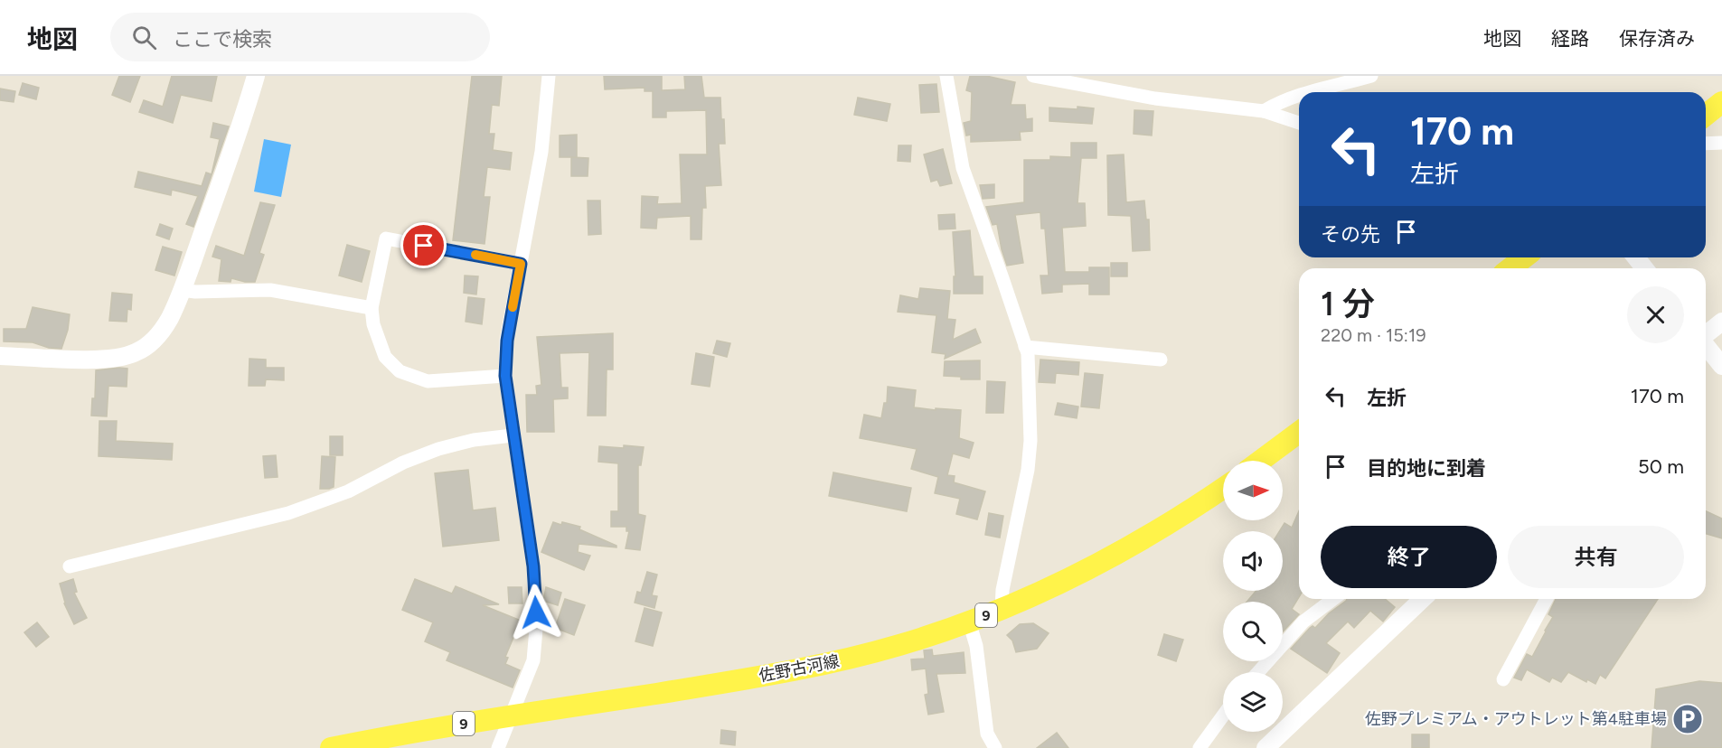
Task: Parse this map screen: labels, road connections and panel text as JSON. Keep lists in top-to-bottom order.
{
  "streets": {
    "main road": ["9", "佐野古河線"]
  },
  "places": {
    "parking": ["佐野プレミアム・アウトレット第4駐車場"]
  },
  "north": "right",
  "page": {
    "header": "地図",
    "search": "ここで検索",
    "nav": ["地図", "経路", "保存済み"],
    "turn": ["170 m", "左折"],
    "then": "その先",
    "heading": ["1 分", "220 m · 15:19"],
    "list": [
      {
        "name": "左折",
        "value": "170 m"
      },
      {
        "name": "目的地に到着",
        "value": "50 m"
      }
    ],
    "buttons": ["終了", "共有"]
  }
}
